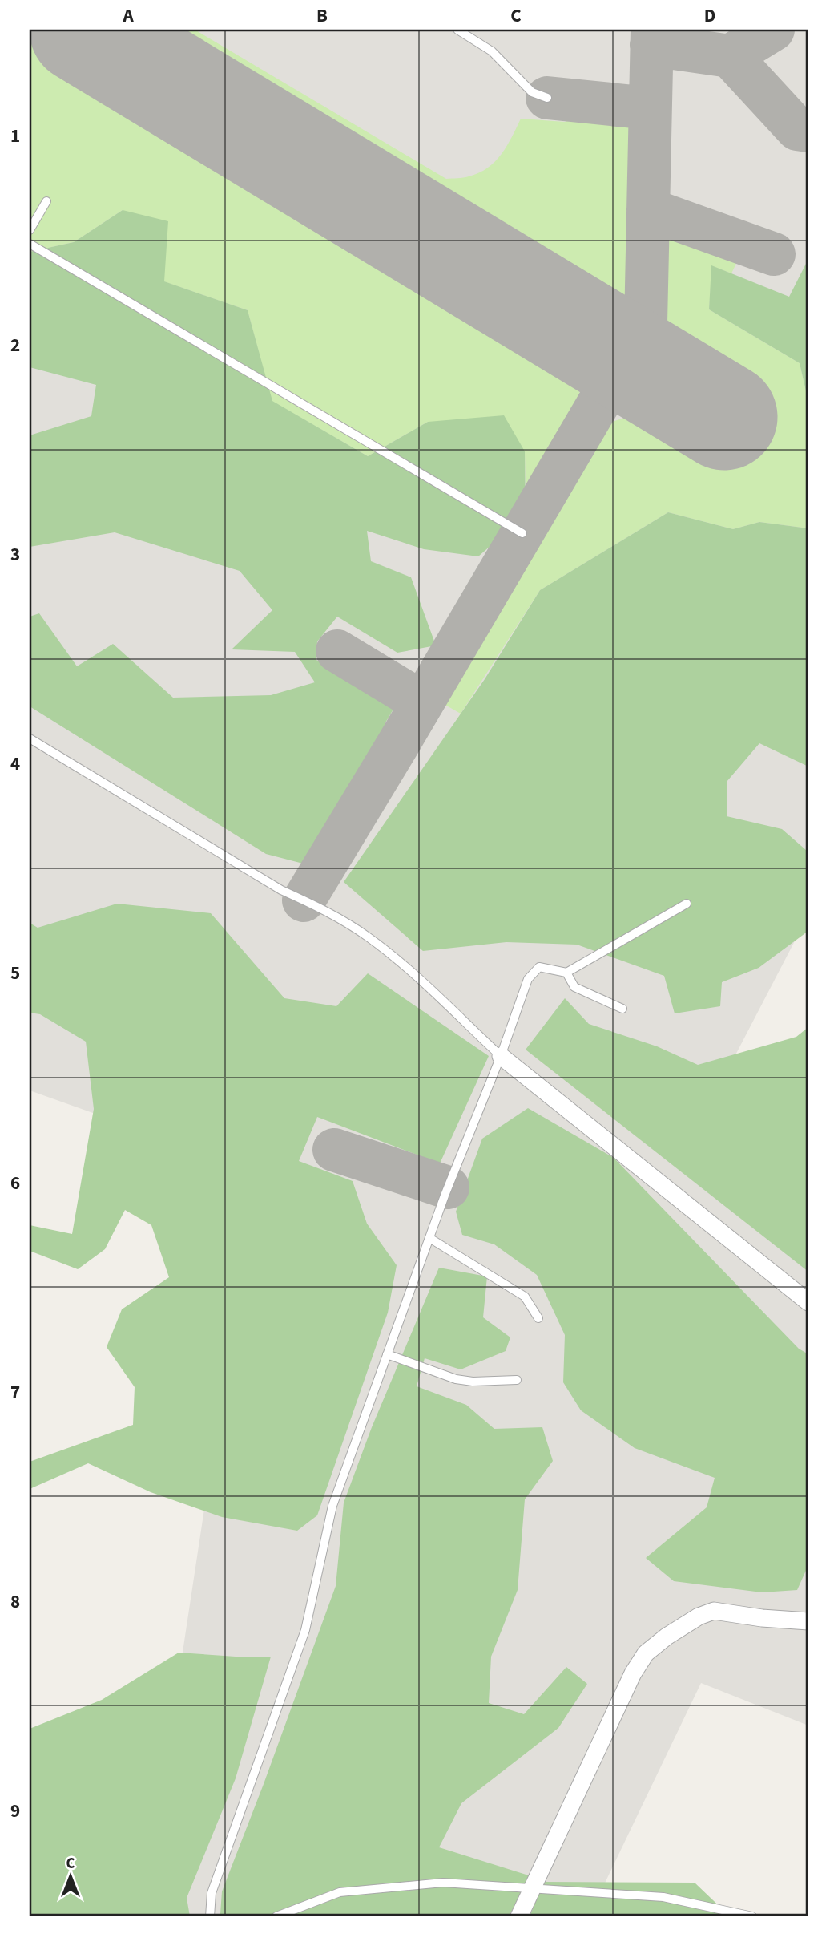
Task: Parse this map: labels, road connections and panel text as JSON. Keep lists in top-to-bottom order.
{
  "north": "top",
  "grid": {
    "columns": [
      "A",
      "B",
      "C",
      "D"
    ],
    "rows": [
      "1",
      "2",
      "3",
      "4",
      "5",
      "6",
      "7",
      "8",
      "9"
    ]
  }
}
